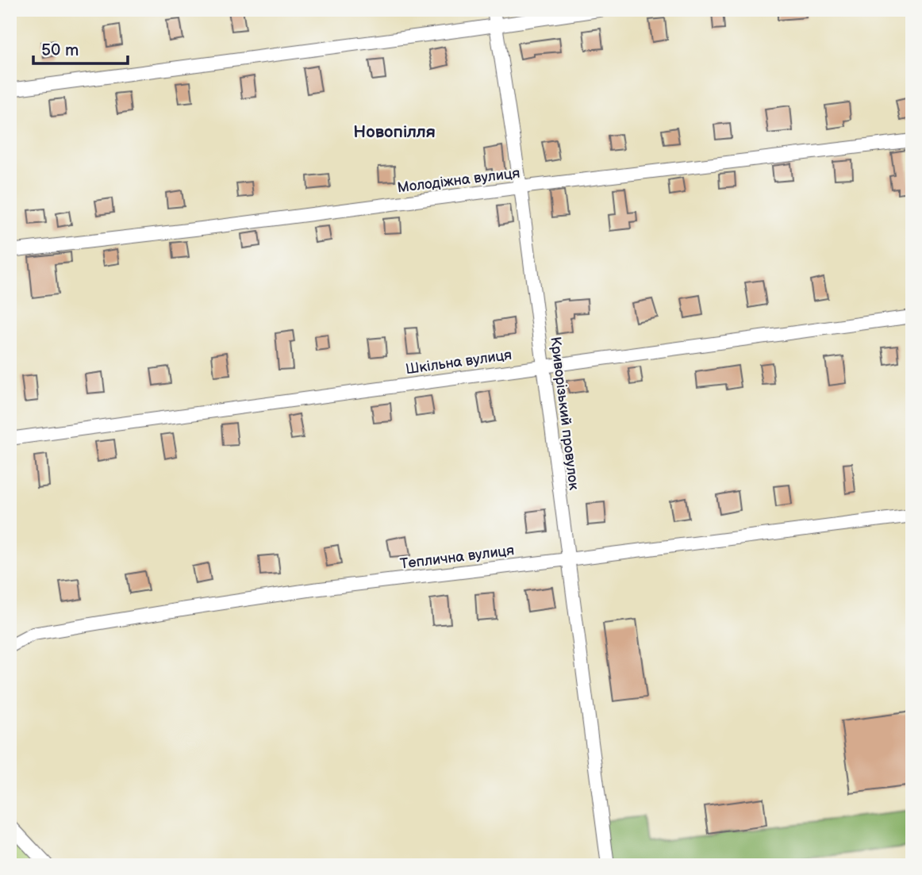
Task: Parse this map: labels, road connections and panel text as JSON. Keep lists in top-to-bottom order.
{
  "streets": {
    "street": [
      "Молодіжна вулиця",
      "Шкільна вулиця",
      "Криворізький провулок",
      "Теплична вулиця"
    ]
  },
  "crossings": [
    ["Молодіжна вулиця", "Криворізький провулок"],
    ["Шкільна вулиця", "Криворізький провулок"],
    ["Криворізький провулок", "Теплична вулиця"]
  ],
  "districts": ["Новопілля"],
  "scale_bar": "50 m"
}
